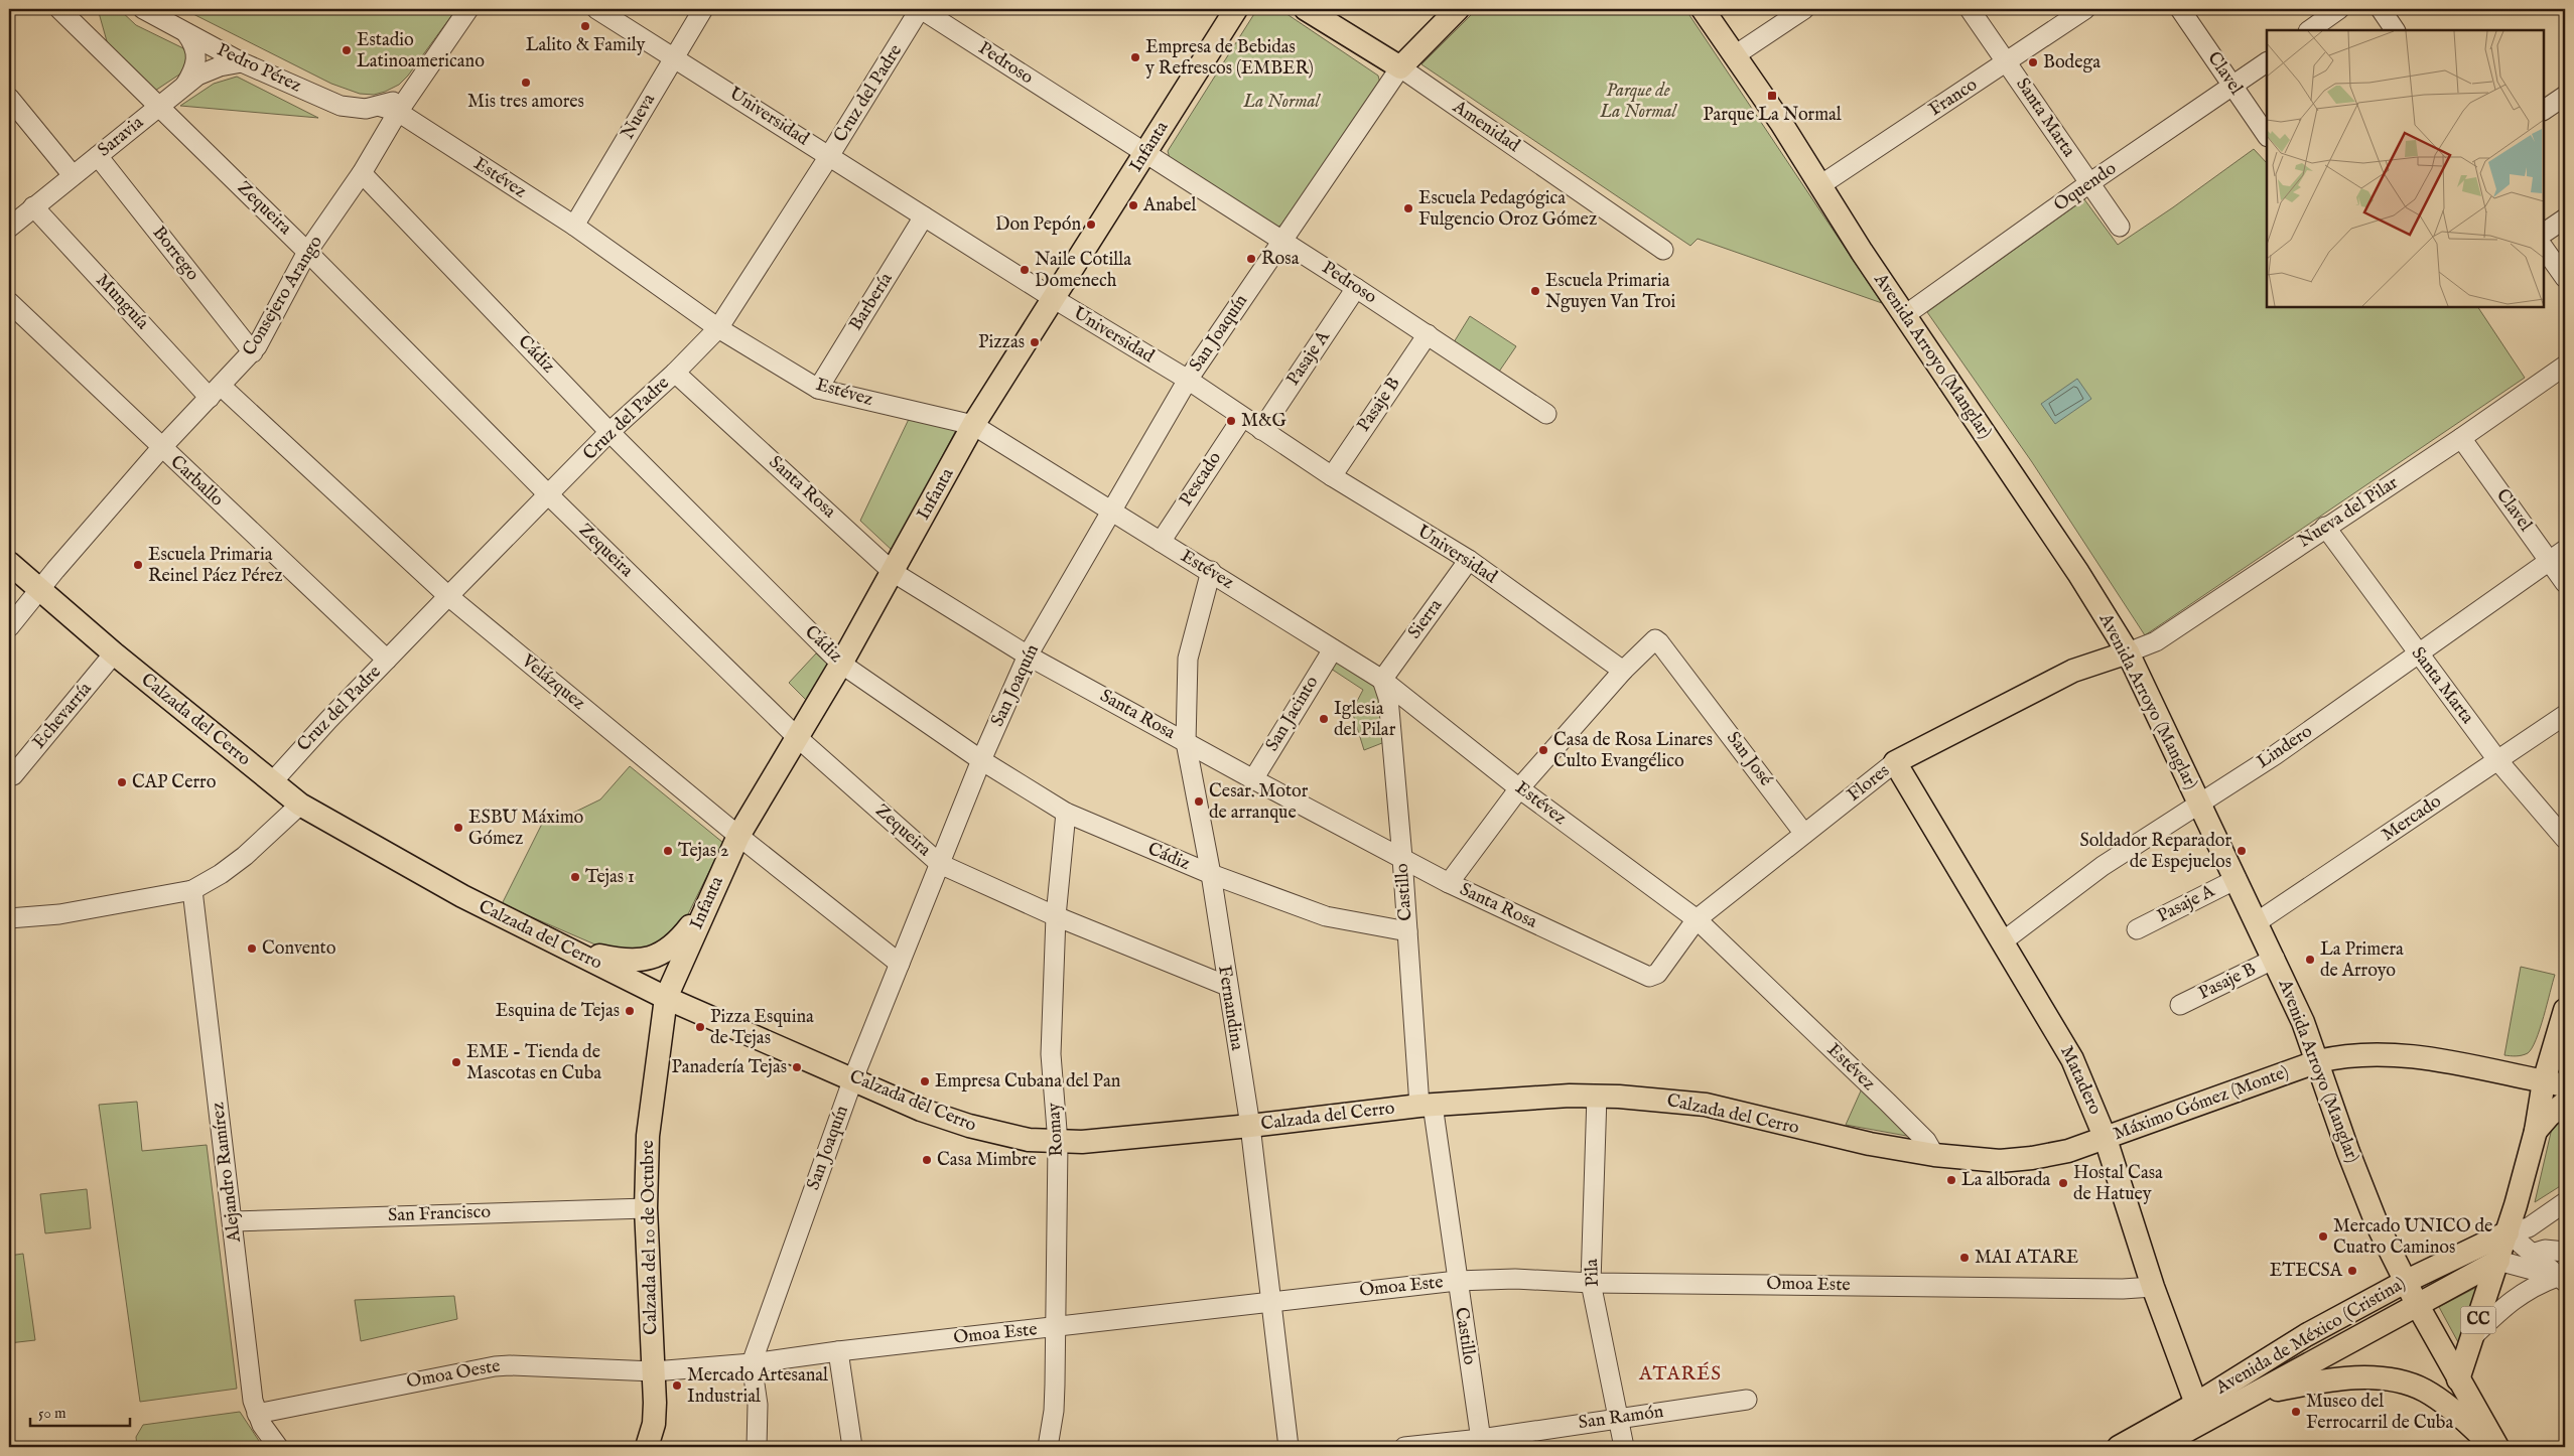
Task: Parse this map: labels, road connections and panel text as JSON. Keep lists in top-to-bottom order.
{
  "streets": {
    "main road": [
      "Amenidad",
      "Infanta",
      "San Joaquín",
      "Avenida Arroyo (Manglar)",
      "Calzada del Cerro",
      "Flores",
      "Matadero",
      "Máximo Gómez (Monte)",
      "Calzada del 10 de Octubre",
      "CC",
      "Avenida de México (Cristina)"
    ],
    "street": [
      "Pedroso",
      "Pedro Pérez",
      "Clavel",
      "Cruz del Padre",
      "Franco",
      "Nueva",
      "Universidad",
      "Santa Marta",
      "Saravia",
      "Estévez",
      "Oquendo",
      "Zequeira",
      "Borrego",
      "Consejero Arango",
      "Munguía",
      "Barbería",
      "Cádiz",
      "Pasaje A",
      "Pasaje B",
      "Pescado",
      "Carballo",
      "Santa Rosa",
      "Nueva del Pilar",
      "Sierra",
      "Velázquez",
      "San Jacinto",
      "Echevarría",
      "Lindero",
      "San José",
      "Mercado",
      "Castillo",
      "Fernandina",
      "Romay",
      "Alejandro Ramírez",
      "San Francisco",
      "Pila",
      "Omoa Este",
      "Omoa Oeste",
      "San Ramón"
    ]
  },
  "crossings": [
    ["Pedroso", "Cruz del Padre"],
    ["Pedroso", "Infanta"],
    ["Pedroso", "San Joaquín"],
    ["Pedroso", "Pasaje A"],
    ["Pedroso", "Pasaje B"],
    ["Pedro Pérez", "Saravia"],
    ["Pedro Pérez", "Estévez"],
    ["Pedro Pérez", "Consejero Arango"],
    ["Clavel", "Oquendo"],
    ["Clavel", "Nueva del Pilar"],
    ["Clavel", "Lindero"],
    ["Cruz del Padre", "Universidad"],
    ["Cruz del Padre", "Estévez"],
    ["Cruz del Padre", "Zequeira"],
    ["Cruz del Padre", "Cádiz"],
    ["Cruz del Padre", "Carballo"],
    ["Cruz del Padre", "Santa Rosa"],
    ["Cruz del Padre", "Velázquez"],
    ["Cruz del Padre", "Calzada del Cerro"],
    ["Franco", "Santa Marta"],
    ["Franco", "Avenida Arroyo (Manglar)"],
    ["Nueva", "Universidad"],
    ["Nueva", "Estévez"],
    ["Universidad", "Infanta"],
    ["Universidad", "Barbería"],
    ["Universidad", "San Joaquín"],
    ["Universidad", "Pasaje A"],
    ["Universidad", "Pasaje B"],
    ["Universidad", "Pescado"],
    ["Universidad", "Sierra"],
    ["Universidad", "San José"],
    ["Santa Marta", "Oquendo"],
    ["Santa Marta", "Nueva del Pilar"],
    ["Santa Marta", "Lindero"],
    ["Santa Marta", "Mercado"],
    ["Amenidad", "San Joaquín"],
    ["Saravia", "Zequeira"],
    ["Saravia", "Borrego"],
    ["Saravia", "Munguía"],
    ["Infanta", "Estévez"],
    ["Infanta", "Zequeira"],
    ["Infanta", "Cádiz"],
    ["Infanta", "Santa Rosa"],
    ["Infanta", "Velázquez"],
    ["Infanta", "Calzada del Cerro"],
    ["Infanta", "Calzada del 10 de Octubre"],
    ["Estévez", "Consejero Arango"],
    ["Estévez", "Barbería"],
    ["Estévez", "San Joaquín"],
    ["Estévez", "Pescado"],
    ["Estévez", "Sierra"],
    ["Estévez", "San Jacinto"],
    ["Estévez", "Calzada del Cerro"],
    ["Estévez", "Flores"],
    ["Estévez", "Castillo"],
    ["Estévez", "Fernandina"],
    ["Oquendo", "Avenida Arroyo (Manglar)"],
    ["Zequeira", "Consejero Arango"],
    ["Zequeira", "San Joaquín"],
    ["Zequeira", "Fernandina"],
    ["Zequeira", "Romay"],
    ["Borrego", "Consejero Arango"],
    ["Consejero Arango", "Munguía"],
    ["Consejero Arango", "Cádiz"],
    ["Consejero Arango", "Carballo"],
    ["Consejero Arango", "Velázquez"],
    ["Consejero Arango", "Calzada del Cerro"],
    ["Munguía", "Velázquez"],
    ["San Joaquín", "Cádiz"],
    ["San Joaquín", "Santa Rosa"],
    ["San Joaquín", "Velázquez"],
    ["San Joaquín", "Calzada del Cerro"],
    ["San Joaquín", "Omoa Este"],
    ["Cádiz", "Castillo"],
    ["Cádiz", "Fernandina"],
    ["Cádiz", "Romay"],
    ["Avenida Arroyo (Manglar)", "Pasaje A"],
    ["Avenida Arroyo (Manglar)", "Pasaje B"],
    ["Avenida Arroyo (Manglar)", "Nueva del Pilar"],
    ["Avenida Arroyo (Manglar)", "Lindero"],
    ["Avenida Arroyo (Manglar)", "Flores"],
    ["Avenida Arroyo (Manglar)", "Mercado"],
    ["Avenida Arroyo (Manglar)", "Máximo Gómez (Monte)"],
    ["Avenida Arroyo (Manglar)", "CC"],
    ["Avenida Arroyo (Manglar)", "Avenida de México (Cristina)"],
    ["Santa Rosa", "San Jacinto"],
    ["Santa Rosa", "Flores"],
    ["Santa Rosa", "Castillo"],
    ["Santa Rosa", "Fernandina"],
    ["Nueva del Pilar", "Flores"],
    ["Sierra", "Castillo"],
    ["Echevarría", "Calzada del Cerro"],
    ["Calzada del Cerro", "Castillo"],
    ["Calzada del Cerro", "Fernandina"],
    ["Calzada del Cerro", "Matadero"],
    ["Calzada del Cerro", "Máximo Gómez (Monte)"],
    ["Calzada del Cerro", "Romay"],
    ["Calzada del Cerro", "Calzada del 10 de Octubre"],
    ["Calzada del Cerro", "Pila"],
    ["Lindero", "Matadero"],
    ["San José", "Flores"],
    ["Flores", "Matadero"],
    ["Castillo", "Omoa Este"],
    ["Castillo", "San Ramón"],
    ["Fernandina", "Omoa Este"],
    ["Matadero", "Máximo Gómez (Monte)"],
    ["Matadero", "Omoa Este"],
    ["Matadero", "Avenida de México (Cristina)"],
    ["Máximo Gómez (Monte)", "CC"],
    ["Romay", "Omoa Este"],
    ["Alejandro Ramírez", "San Francisco"],
    ["Alejandro Ramírez", "Omoa Oeste"],
    ["San Francisco", "Calzada del 10 de Octubre"],
    ["Calzada del 10 de Octubre", "Omoa Este"],
    ["Calzada del 10 de Octubre", "Omoa Oeste"],
    ["Pila", "Omoa Este"],
    ["Pila", "San Ramón"],
    ["Omoa Este", "Omoa Oeste"],
    ["CC", "Avenida de México (Cristina)"]
  ],
  "districts": ["ATARÉS"],
  "parks": ["Parque de La Normal", "La Normal"],
  "places": {
    "other": [
      "Lalito & Family",
      "Estadio Latinoamericano",
      "Empresa de Bebidas y Refrescos (EMBER)",
      "Bodega",
      "Mis tres amores",
      "Anabel",
      "Escuela Pedagógica Fulgencio Oroz Gómez",
      "Don Pepón",
      "Rosa",
      "Naile Cotilla Domenech",
      "Escuela Primaria Nguyen Van Troi",
      "Pizzas",
      "M&G",
      "Escuela Primaria Reinel Páez Pérez",
      "Iglesia del Pilar",
      "Casa de Rosa Linares Culto Evangélico",
      "CAP Cerro",
      "Cesar. Motor de arranque",
      "ESBU Máximo Gómez",
      "Tejas 2",
      "Soldador Reparador de Espejuelos",
      "Tejas 1",
      "Convento",
      "La Primera de Arroyo",
      "Esquina de Tejas",
      "Pizza Esquina de Tejas",
      "EME - Tienda de Mascotas en Cuba",
      "Panadería Tejas",
      "Empresa Cubana del Pan",
      "Casa Mimbre",
      "La alborada",
      "Hostal Casa de Hatuey",
      "Mercado UNICO de Cuatro Caminos",
      "MAI ATARE",
      "ETECSA",
      "Mercado Artesanal Industrial",
      "Museo del Ferrocarril de Cuba"
    ],
    "transit": ["Parque La Normal"]
  },
  "scale_bar": "50 m"
}
